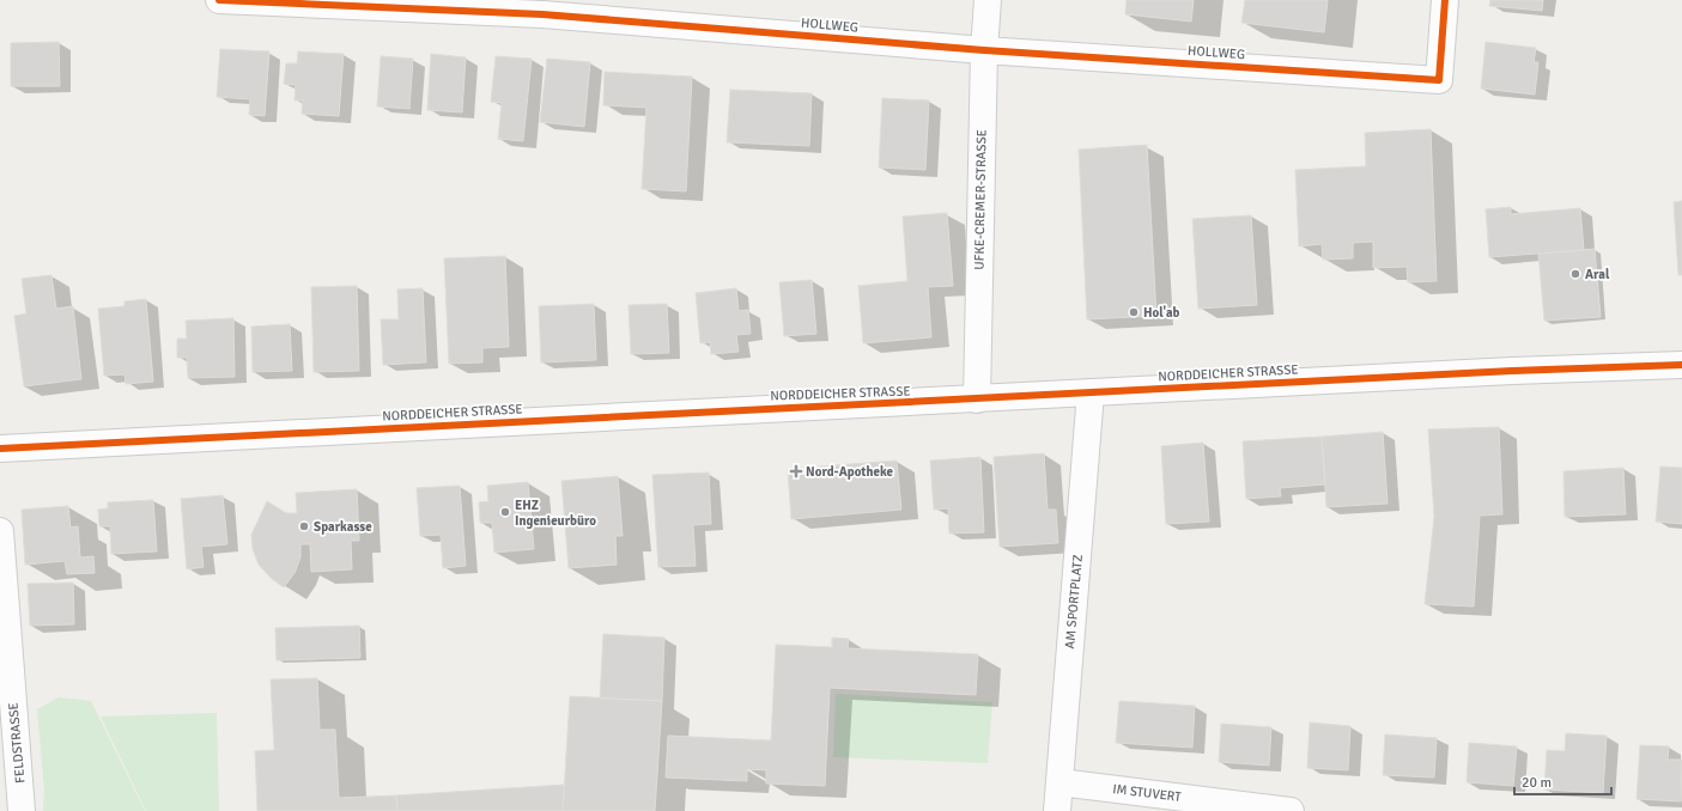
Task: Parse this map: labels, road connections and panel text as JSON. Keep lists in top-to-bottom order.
{
  "streets": {
    "street": [
      "HOLLWEG",
      "UFKE-CREMER-STRASSE",
      "NORDDEICHER STRASSE",
      "AM SPORTPLATZ",
      "FELDSTRASSE",
      "IM STUVERT"
    ]
  },
  "crossings": [
    ["HOLLWEG", "UFKE-CREMER-STRASSE"],
    ["UFKE-CREMER-STRASSE", "NORDDEICHER STRASSE"],
    ["NORDDEICHER STRASSE", "AM SPORTPLATZ"],
    ["AM SPORTPLATZ", "IM STUVERT"]
  ],
  "places": {
    "other": [
      "Aral",
      "Hol'ab",
      "EHZ Ingenieurbüro",
      "Sparkasse"
    ],
    "health": ["Nord-Apotheke"]
  },
  "scale_bar": "20 m"
}
